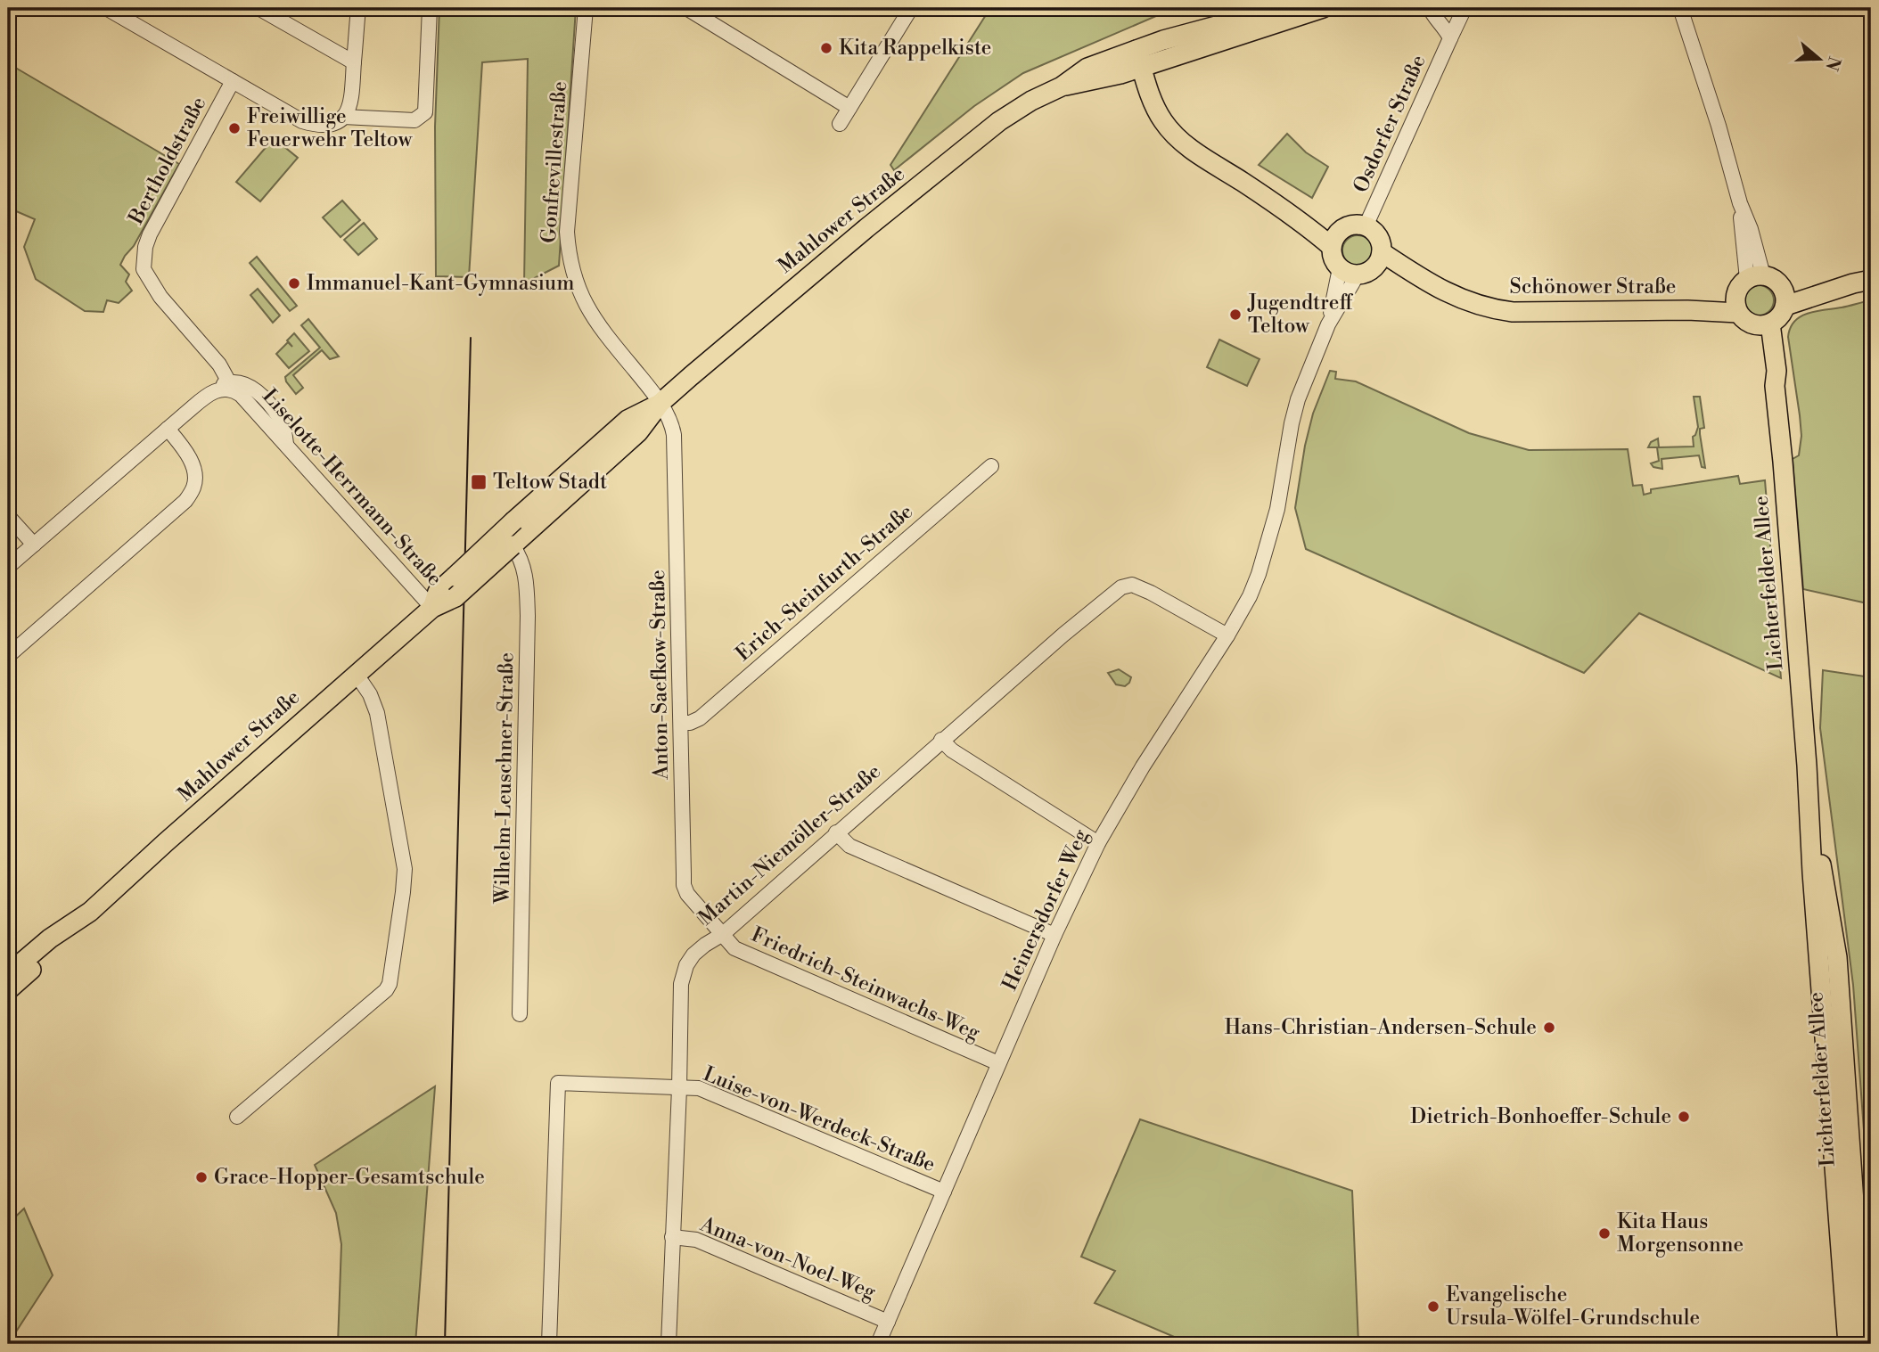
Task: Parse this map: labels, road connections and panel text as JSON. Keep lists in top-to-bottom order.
{
  "streets": {
    "main road": ["Mahlower Straße", "Schönower Straße", "Lichterfelder Allee"],
    "street": [
      "Osdorfer Straße",
      "Bertholdstraße",
      "Gonfrevillestraße",
      "Liselotte-Herrmann-Straße",
      "Erich-Steinfurth-Straße",
      "Anton-Saefkow-Straße",
      "Wilhelm-Leuschner-Straße",
      "Martin-Niemöller-Straße",
      "Heinersdorfer Weg",
      "Friedrich-Steinwachs-Weg",
      "Luise-von-Werdeck-Straße",
      "Anna-von-Noel-Weg"
    ]
  },
  "crossings": [
    ["Osdorfer Straße", "Schönower Straße"],
    ["Osdorfer Straße", "Heinersdorfer Weg"],
    ["Gonfrevillestraße", "Mahlower Straße"],
    ["Gonfrevillestraße", "Anton-Saefkow-Straße"],
    ["Mahlower Straße", "Liselotte-Herrmann-Straße"],
    ["Mahlower Straße", "Anton-Saefkow-Straße"],
    ["Mahlower Straße", "Wilhelm-Leuschner-Straße"],
    ["Schönower Straße", "Lichterfelder Allee"],
    ["Schönower Straße", "Heinersdorfer Weg"],
    ["Erich-Steinfurth-Straße", "Anton-Saefkow-Straße"],
    ["Anton-Saefkow-Straße", "Martin-Niemöller-Straße"],
    ["Anton-Saefkow-Straße", "Friedrich-Steinwachs-Weg"],
    ["Martin-Niemöller-Straße", "Heinersdorfer Weg"],
    ["Martin-Niemöller-Straße", "Friedrich-Steinwachs-Weg"],
    ["Martin-Niemöller-Straße", "Luise-von-Werdeck-Straße"],
    ["Martin-Niemöller-Straße", "Anna-von-Noel-Weg"],
    ["Heinersdorfer Weg", "Friedrich-Steinwachs-Weg"],
    ["Heinersdorfer Weg", "Luise-von-Werdeck-Straße"],
    ["Heinersdorfer Weg", "Anna-von-Noel-Weg"]
  ],
  "places": {
    "other": [
      "Kita Rappelkiste",
      "Freiwillige Feuerwehr Teltow",
      "Immanuel-Kant-Gymnasium",
      "Jugendtreff Teltow",
      "Hans-Christian-Andersen-Schule",
      "Dietrich-Bonhoeffer-Schule",
      "Grace-Hopper-Gesamtschule",
      "Kita Haus Morgensonne",
      "Evangelische Ursula-Wölfel-Grundschule"
    ],
    "transit": ["Teltow Stadt"]
  },
  "north": "right"
}
